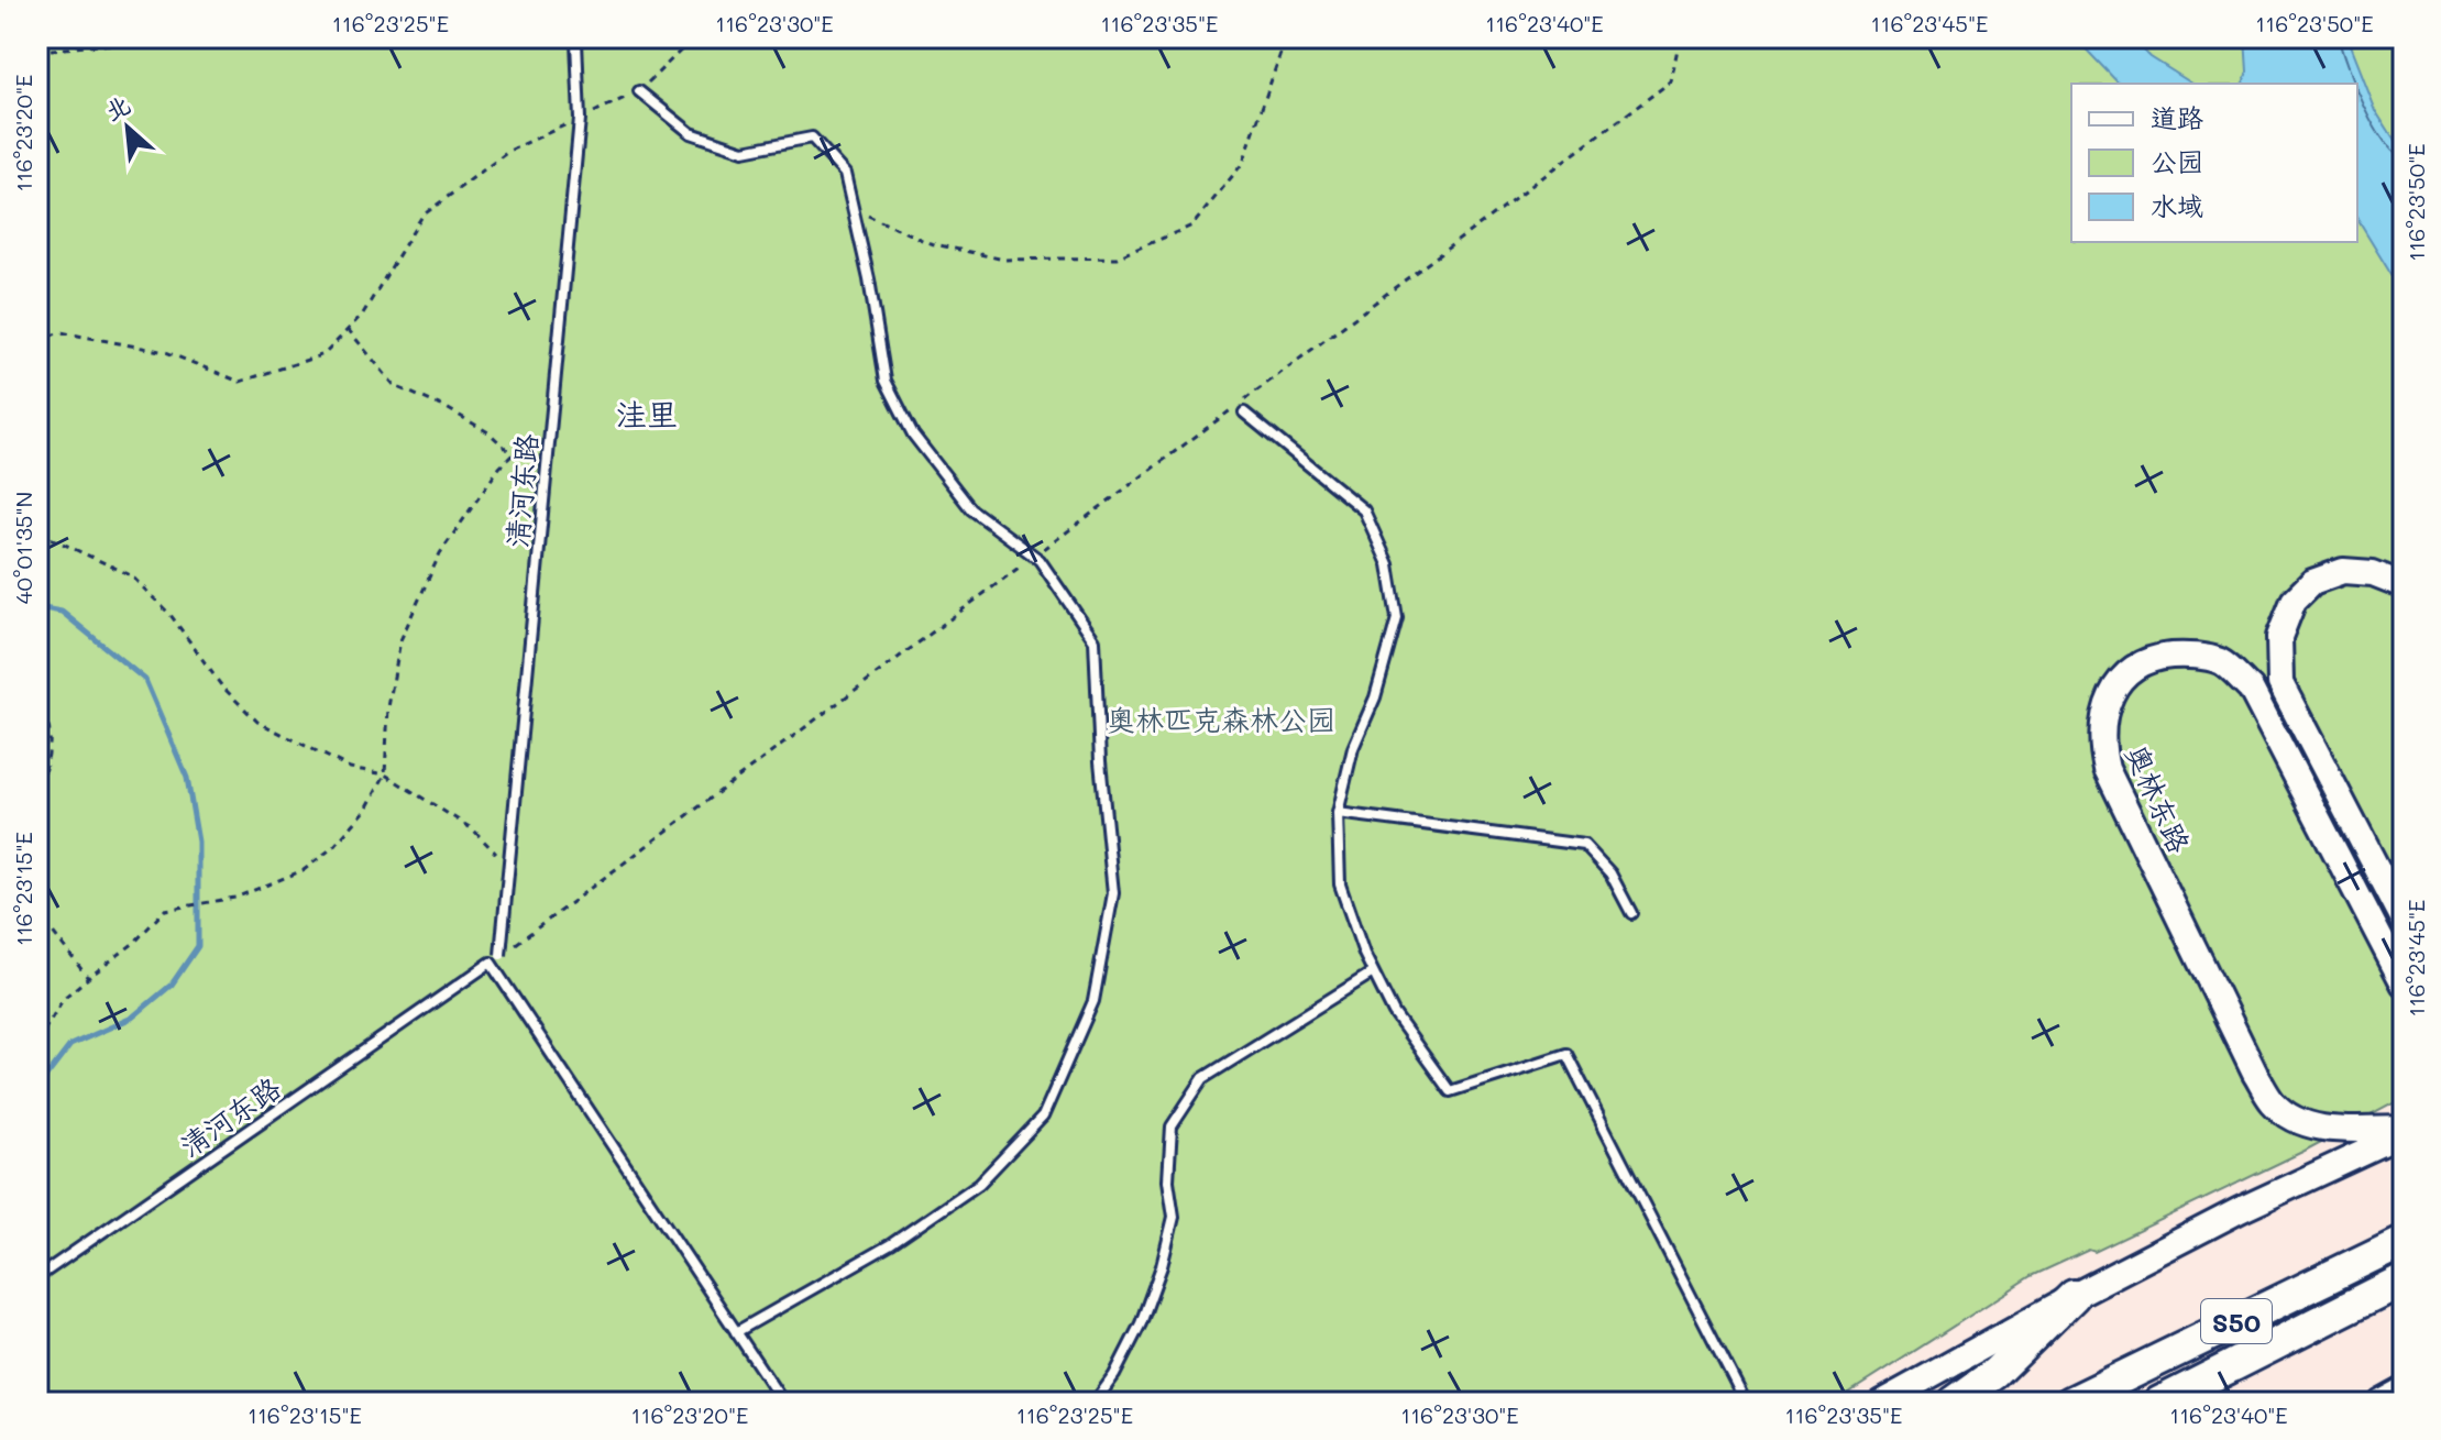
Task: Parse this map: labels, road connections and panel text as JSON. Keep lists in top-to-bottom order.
{
  "streets": {
    "highway": ["S50"],
    "main road": ["奥林东路"],
    "lane": ["清河东路"]
  },
  "districts": ["洼里"],
  "parks": ["奥林匹克森林公园"],
  "legend": ["道路", "公园", "水域"],
  "north": "top left",
  "coordinates": [
    "116°23'25\"E",
    "116°23'30\"E",
    "116°23'35\"E",
    "116°23'40\"E",
    "116°23'45\"E",
    "116°23'50\"E",
    "116°23'20\"E",
    "40°01'35\"N",
    "116°23'15\"E"
  ]
}
